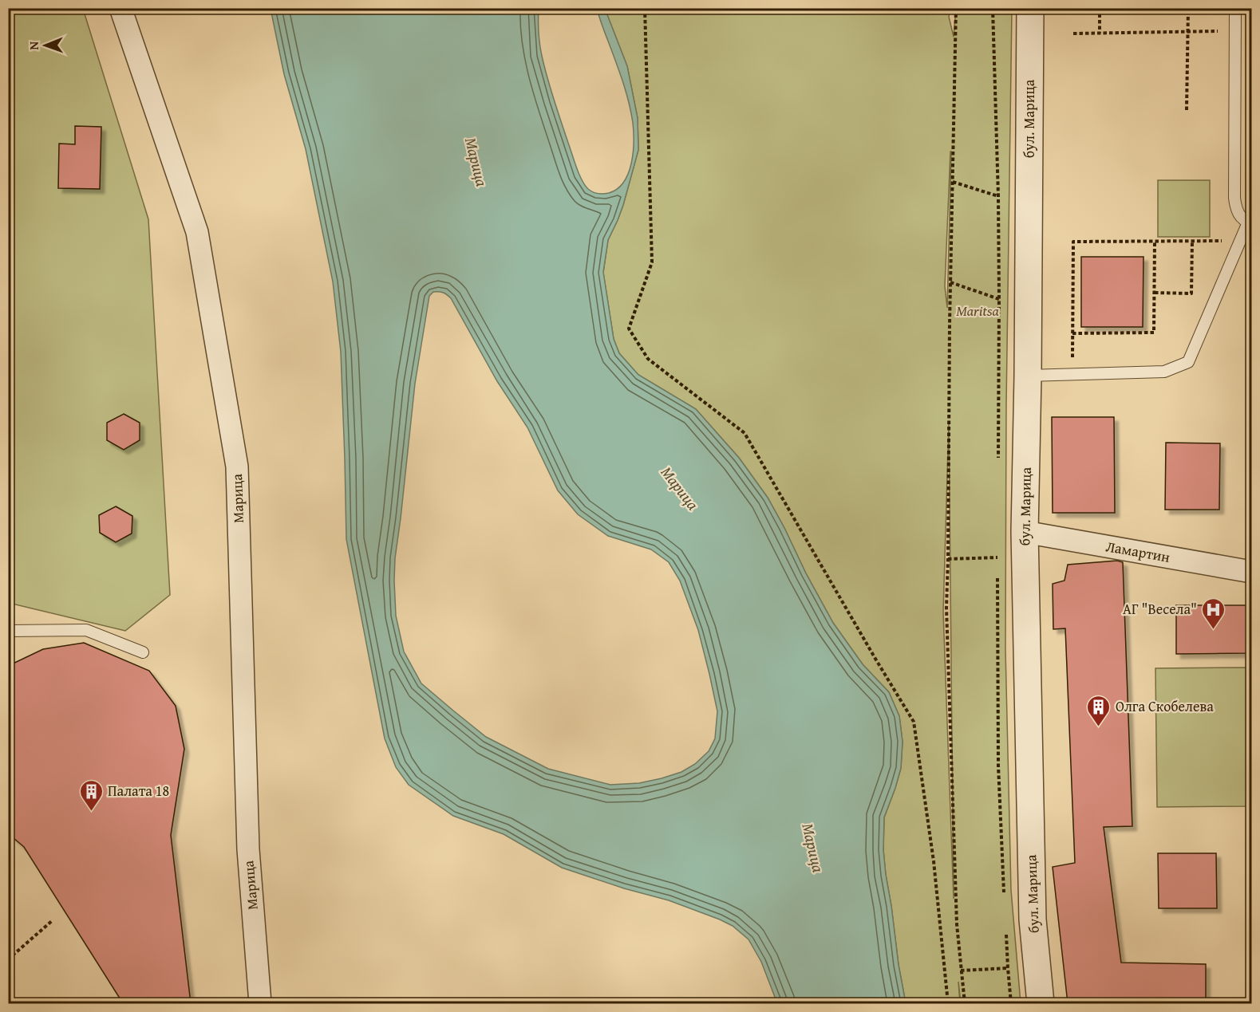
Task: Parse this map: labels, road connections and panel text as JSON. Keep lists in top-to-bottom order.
{
  "streets": {
    "street": ["бул. Марица", "Марица", "Ламартин"]
  },
  "crossings": [
    ["бул. Марица", "Ламартин"]
  ],
  "water": ["Марица"],
  "parks": ["Maritsa"],
  "places": {
    "hospital": ["АГ \"Весела\""],
    "building": ["Олга Скобелева", "Палата 18"]
  },
  "north": "left"
}
